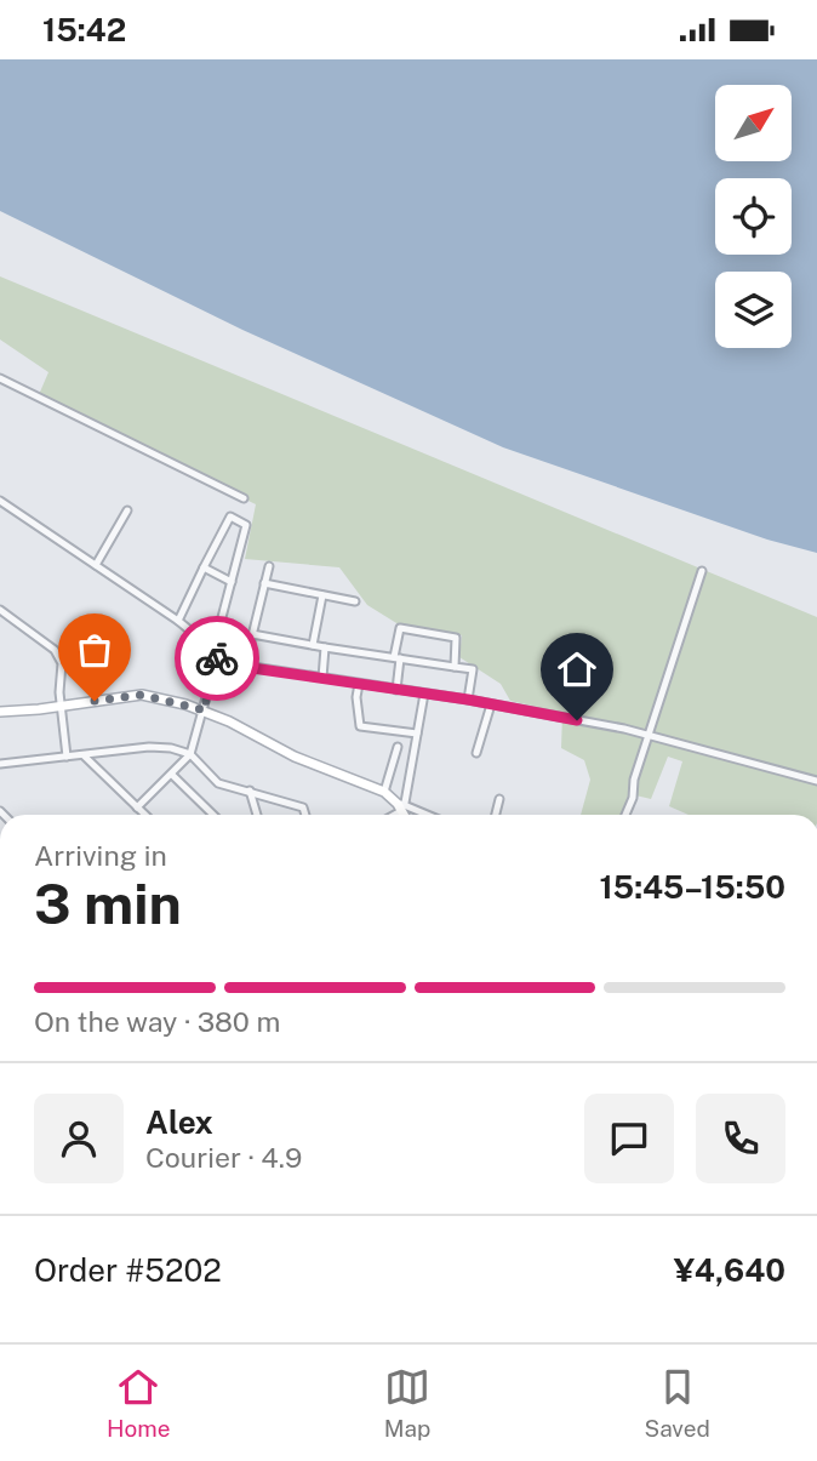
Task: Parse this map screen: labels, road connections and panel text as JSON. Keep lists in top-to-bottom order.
{
  "north": "top right",
  "page": {
    "status": "15:42",
    "heading": ["3 min", "Arriving in", "15:45–15:50"],
    "panel": [
      "Alex",
      "Courier · 4.9",
      "Order #5202",
      "¥4,640"
    ],
    "bar": "On the way · 380 m",
    "tabs": ["Home", "Map", "Saved"]
  }
}
